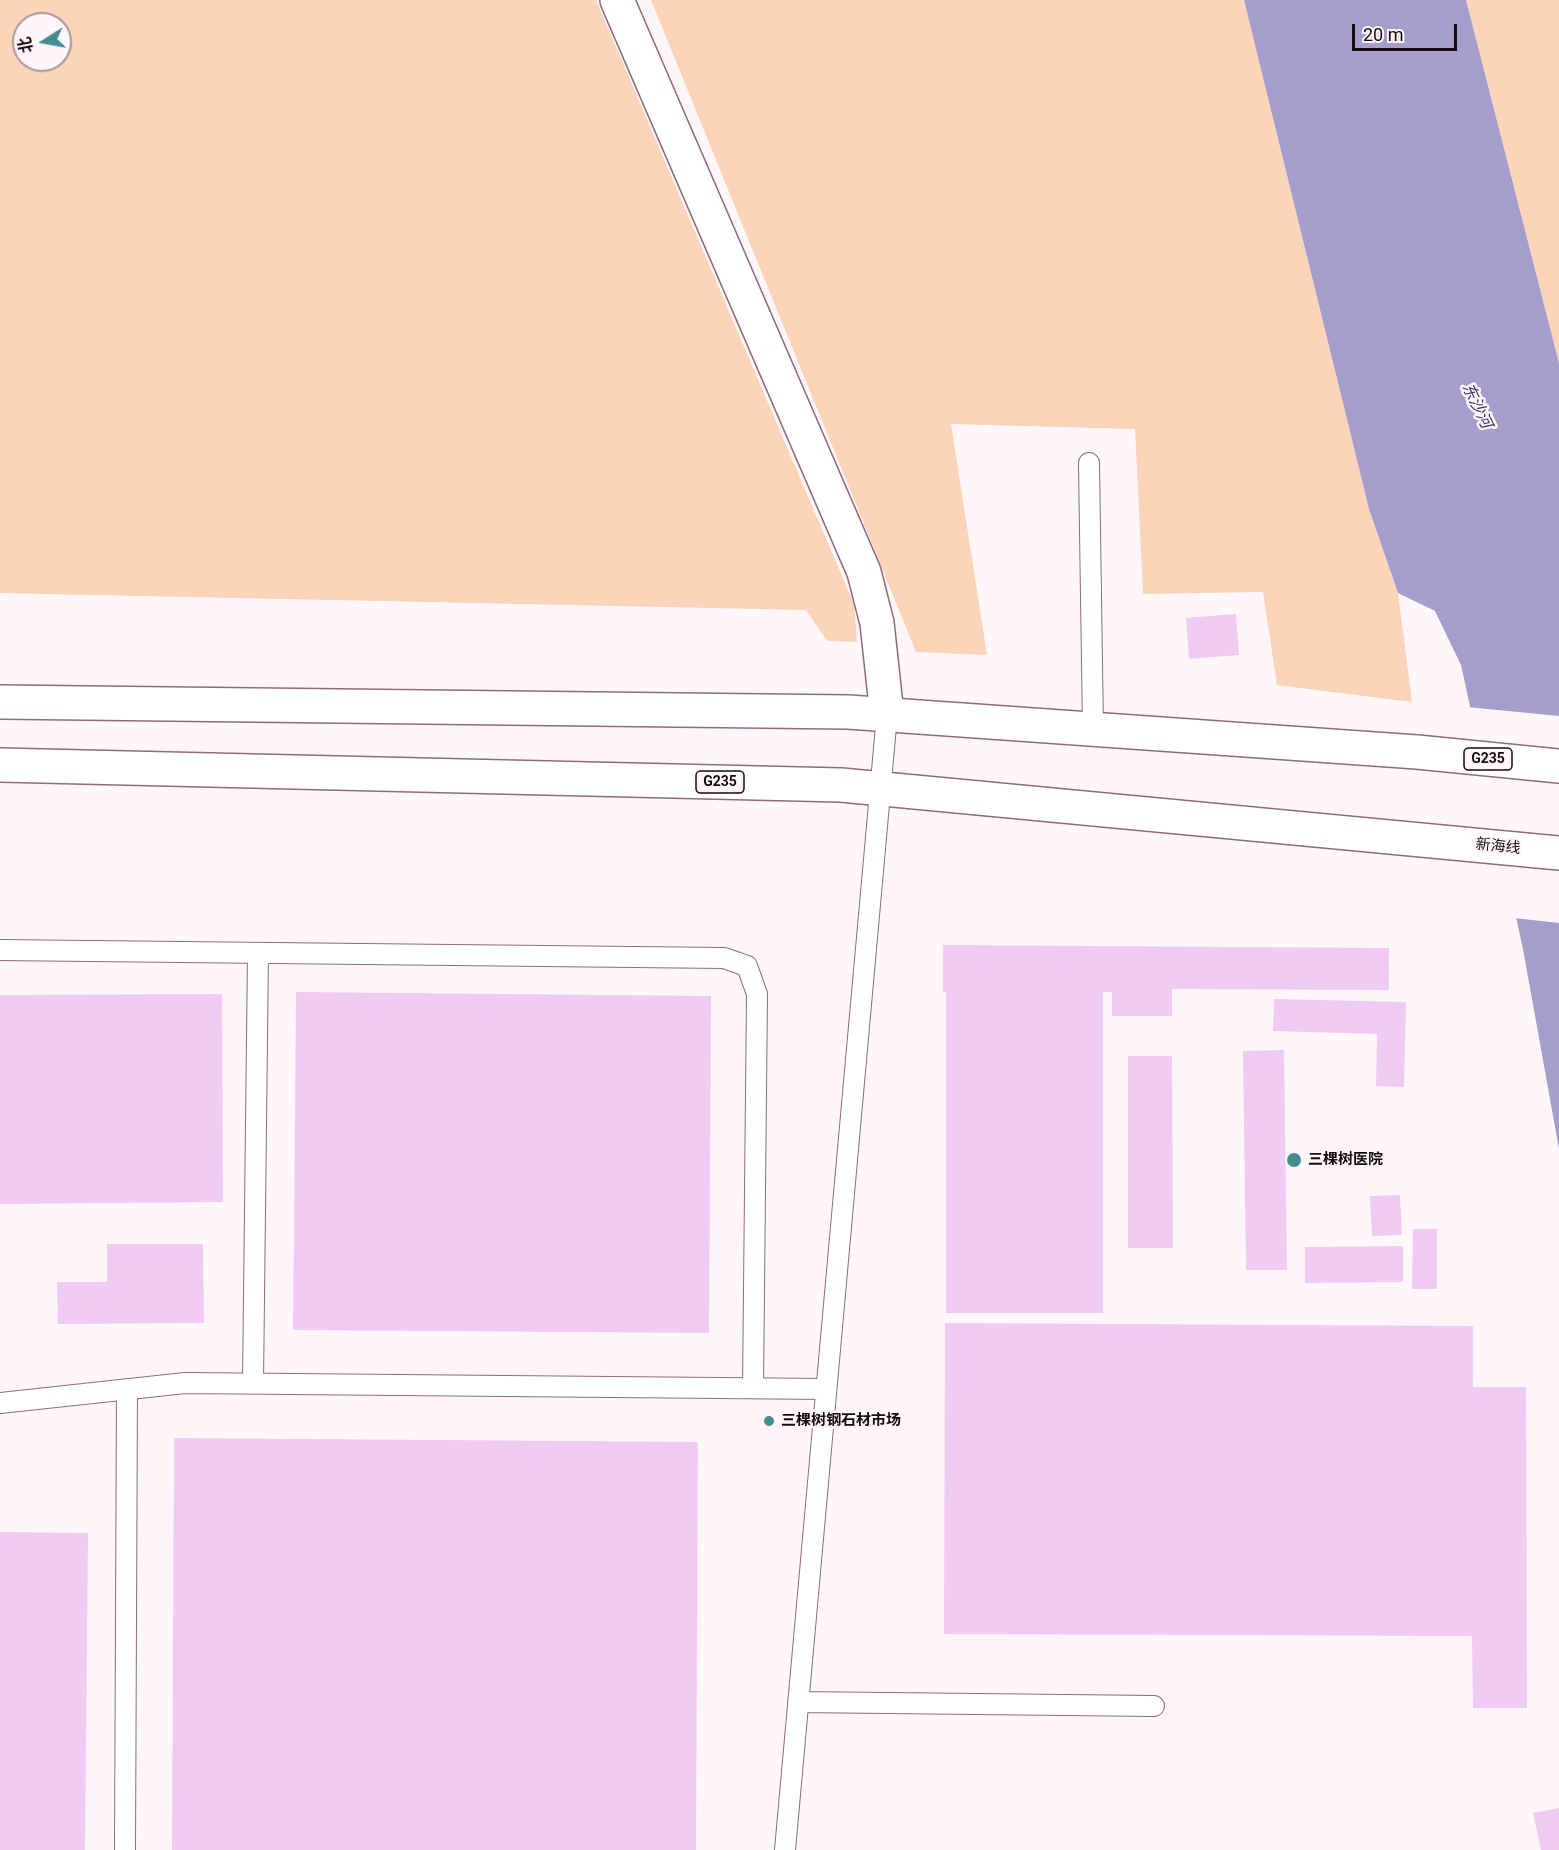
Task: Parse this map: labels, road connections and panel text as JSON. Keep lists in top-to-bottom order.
{
  "streets": {
    "main road": ["G235", "新海线"]
  },
  "crossings": [
    ["G235", "新海线"]
  ],
  "water": ["东沙河"],
  "places": ["三棵树医院", "三棵树钢石材市场"],
  "scale_bar": "20 m",
  "north": "left"
}
